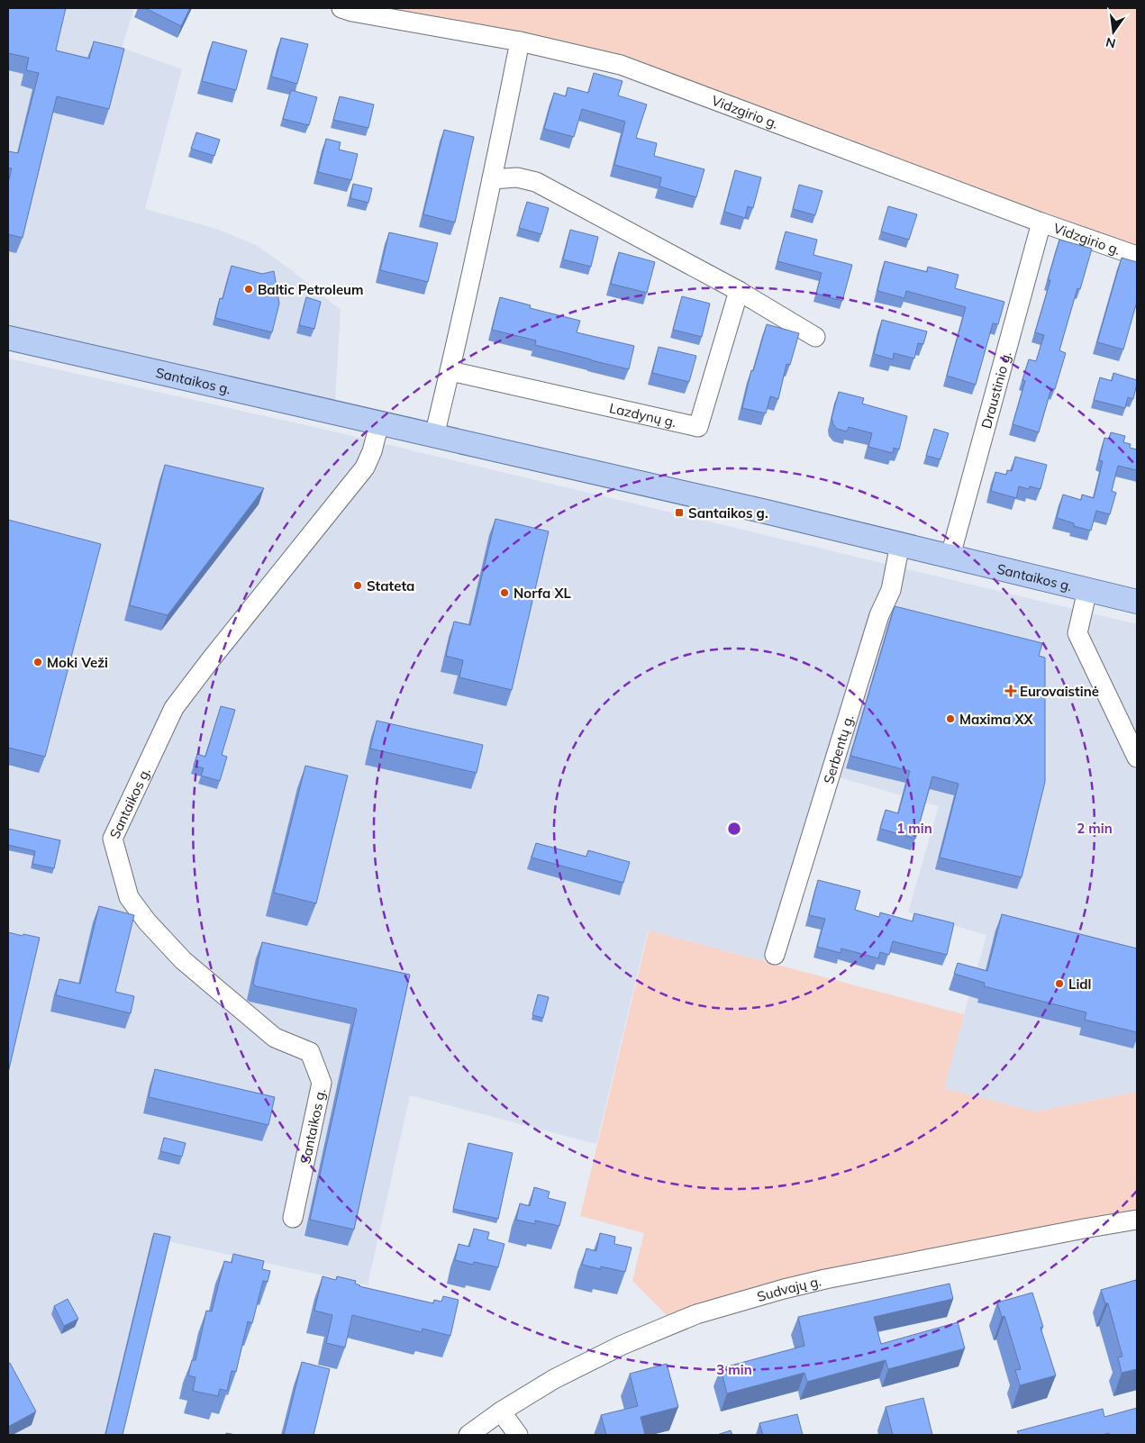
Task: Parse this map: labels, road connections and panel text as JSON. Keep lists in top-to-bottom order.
{
  "streets": {
    "main road": ["Santaikos g."],
    "street": [
      "Vidzgirio g.",
      "Draustinio g.",
      "Lazdynų g.",
      "Serbentų g.",
      "Sudvajų g."
    ]
  },
  "crossings": [
    ["Vidzgirio g.", "Draustinio g."],
    ["Santaikos g.", "Draustinio g."],
    ["Santaikos g.", "Serbentų g."]
  ],
  "places": {
    "other": [
      "Baltic Petroleum",
      "Stateta",
      "Norfa XL",
      "Moki Veži",
      "Maxima XX",
      "Lidl"
    ],
    "transit": ["Santaikos g."],
    "health": ["Eurovaistinė"]
  },
  "north": "bottom",
  "rings": ["1 min", "2 min", "3 min"]
}
